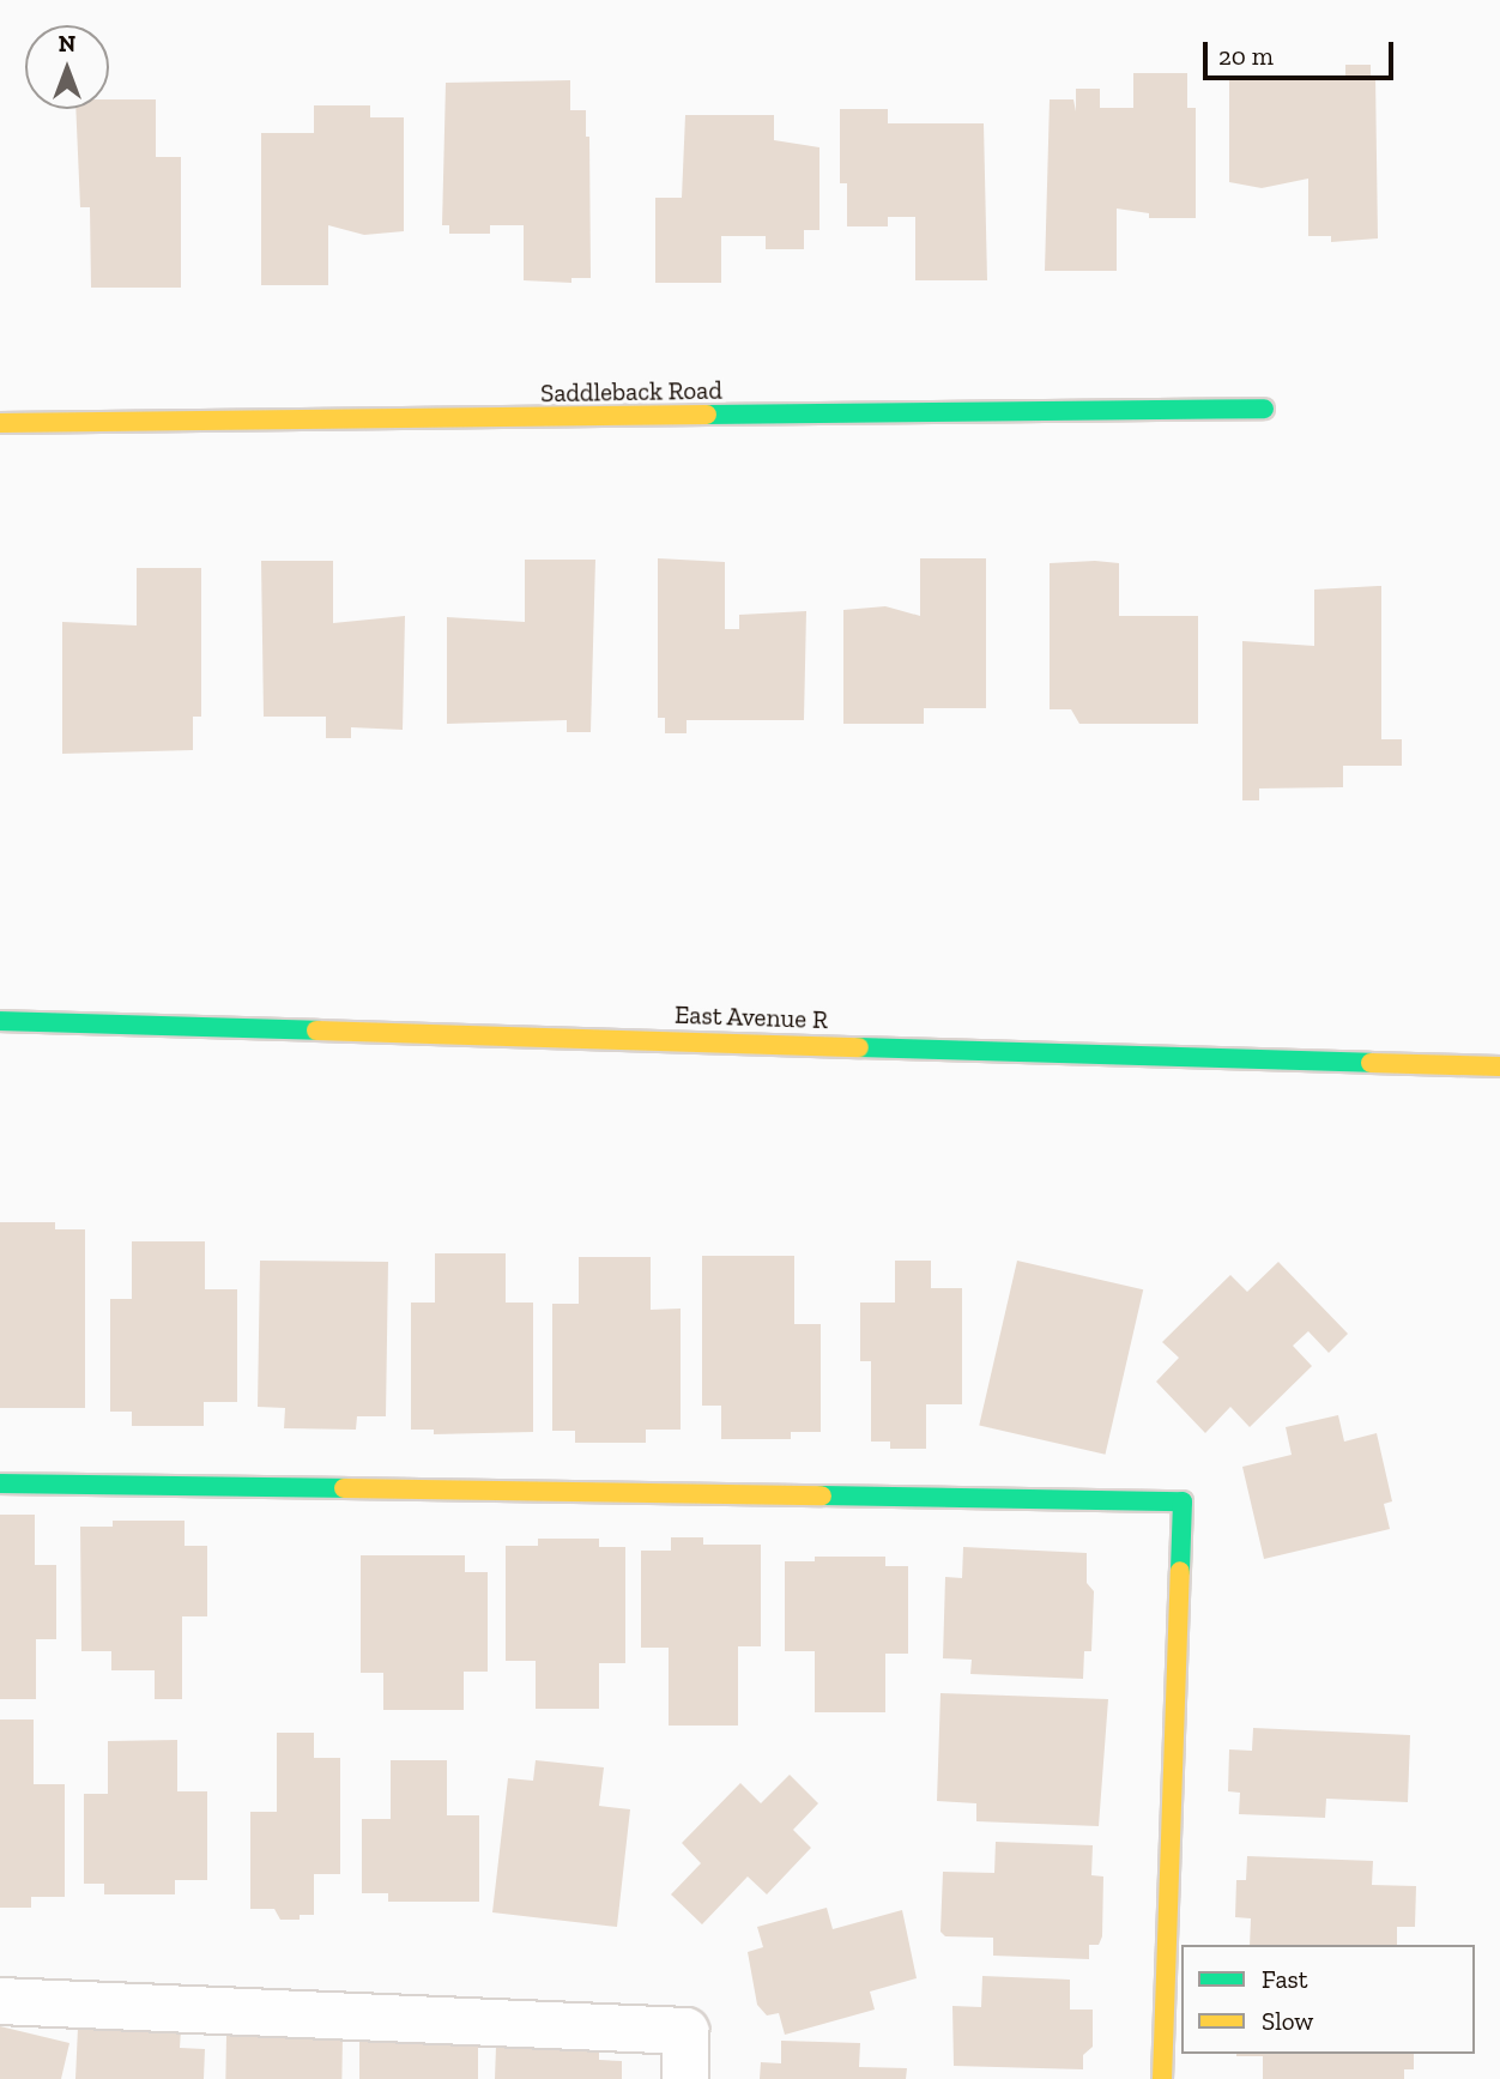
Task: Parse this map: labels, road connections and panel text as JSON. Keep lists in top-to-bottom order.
{
  "streets": {
    "street": ["Saddleback Road", "East Avenue R"]
  },
  "legend": ["Fast", "Slow"],
  "scale_bar": "20 m",
  "north": "top"
}
